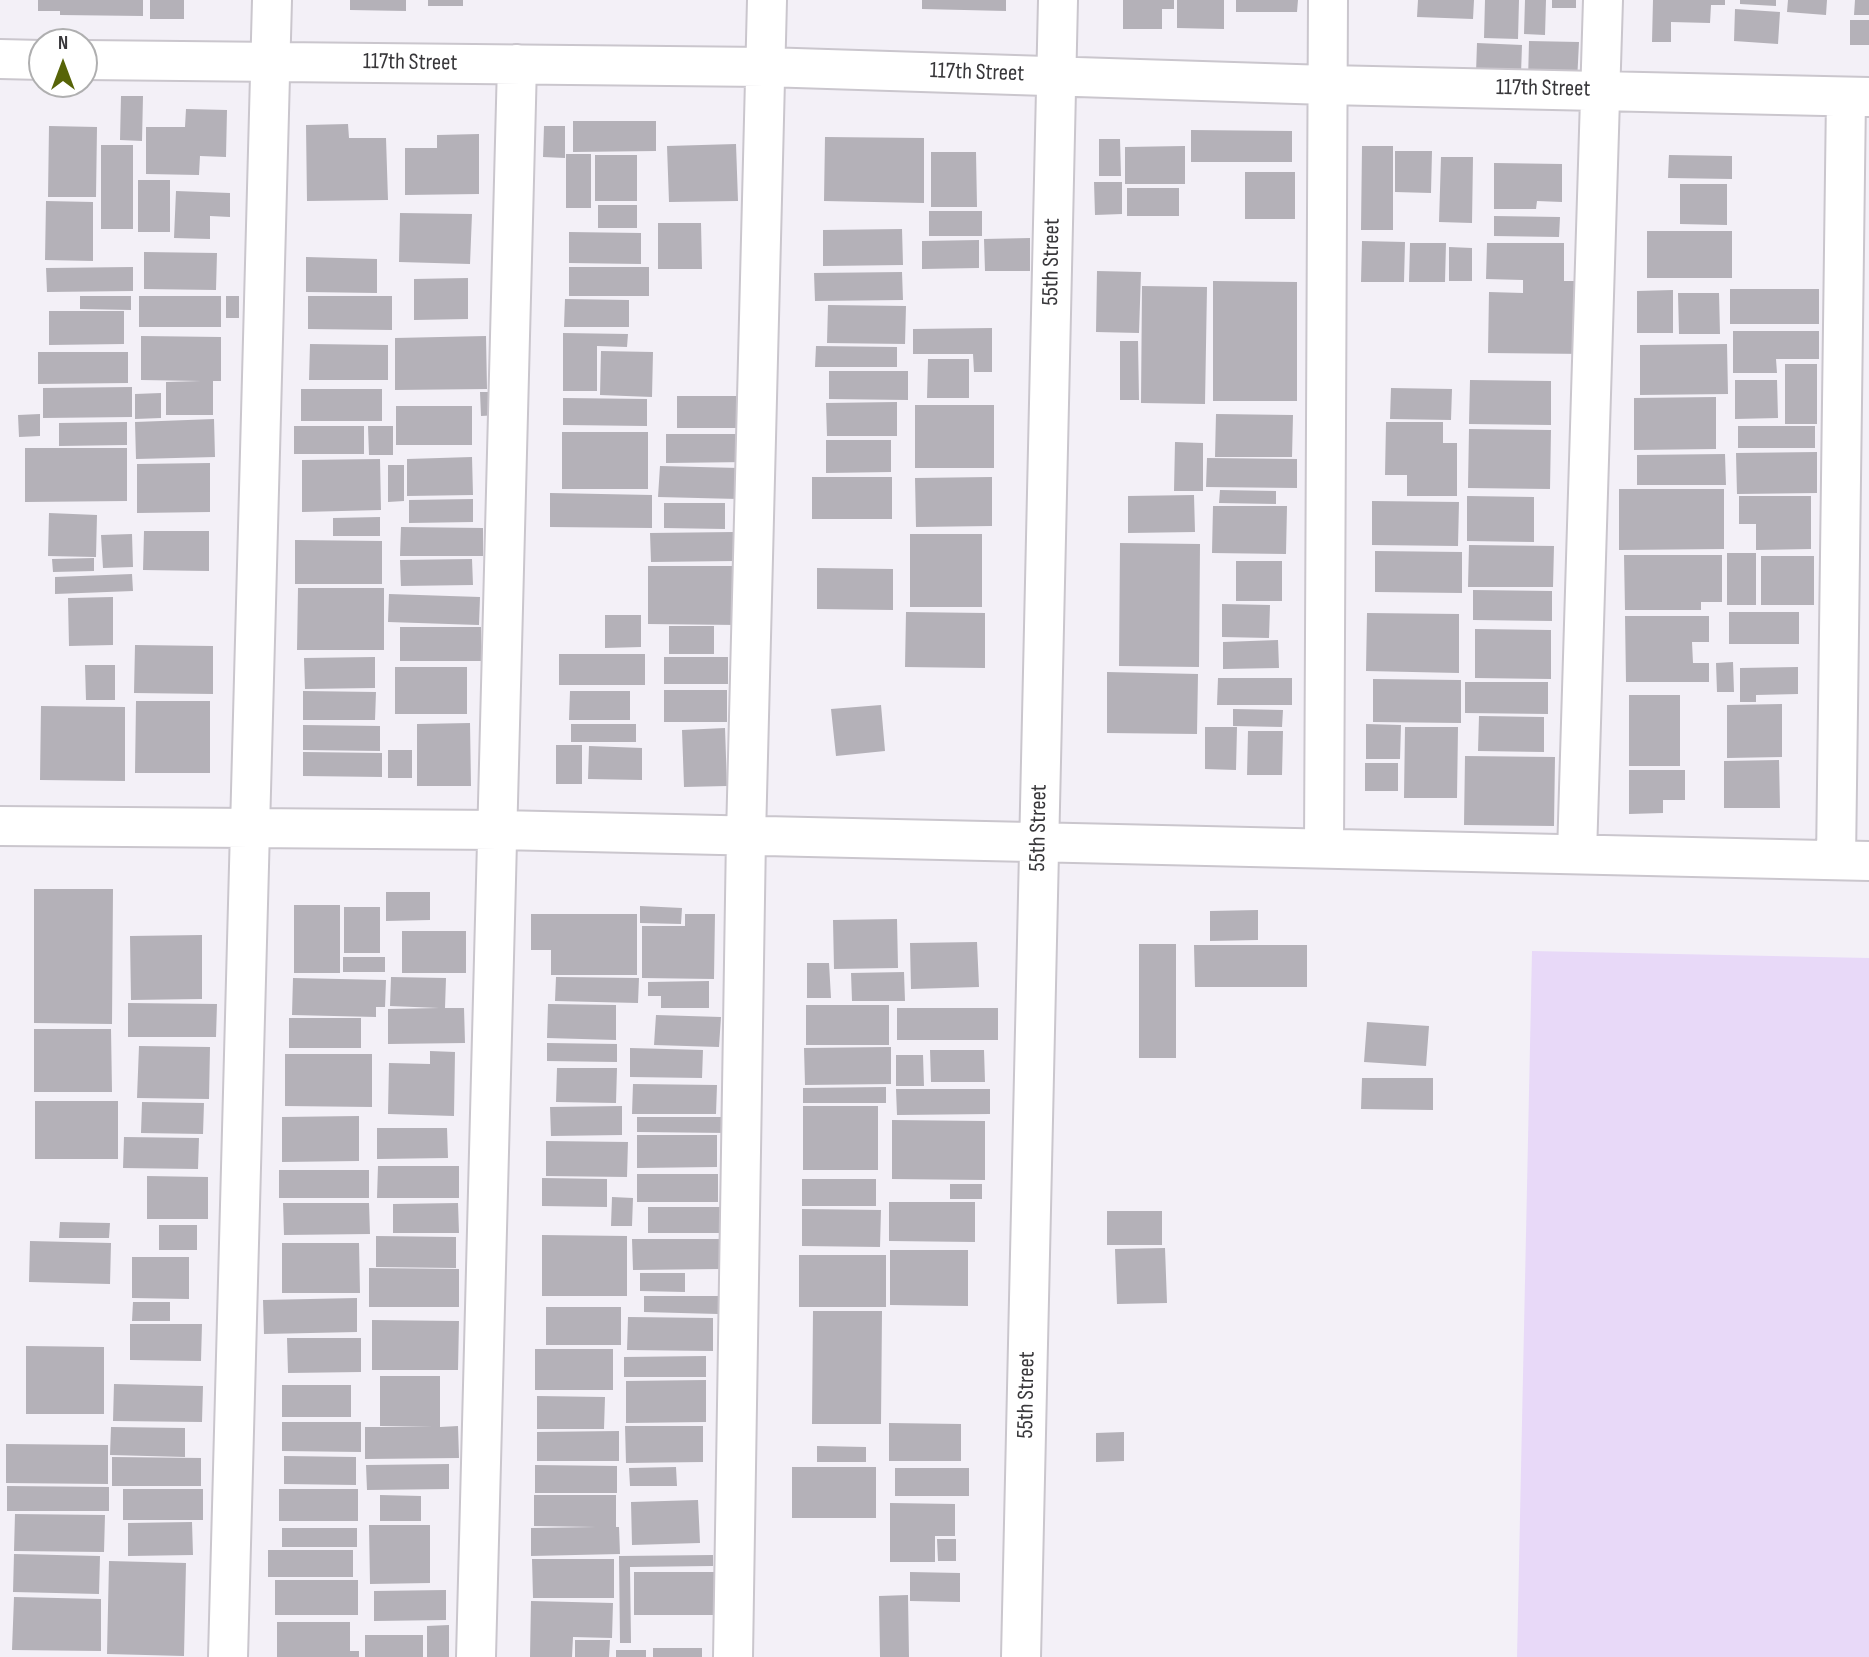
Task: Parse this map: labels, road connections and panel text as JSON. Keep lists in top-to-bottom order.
{
  "streets": {
    "street": ["117th Street", "55th Street"]
  },
  "crossings": [
    ["117th Street", "55th Street"]
  ],
  "north": "top"
}
